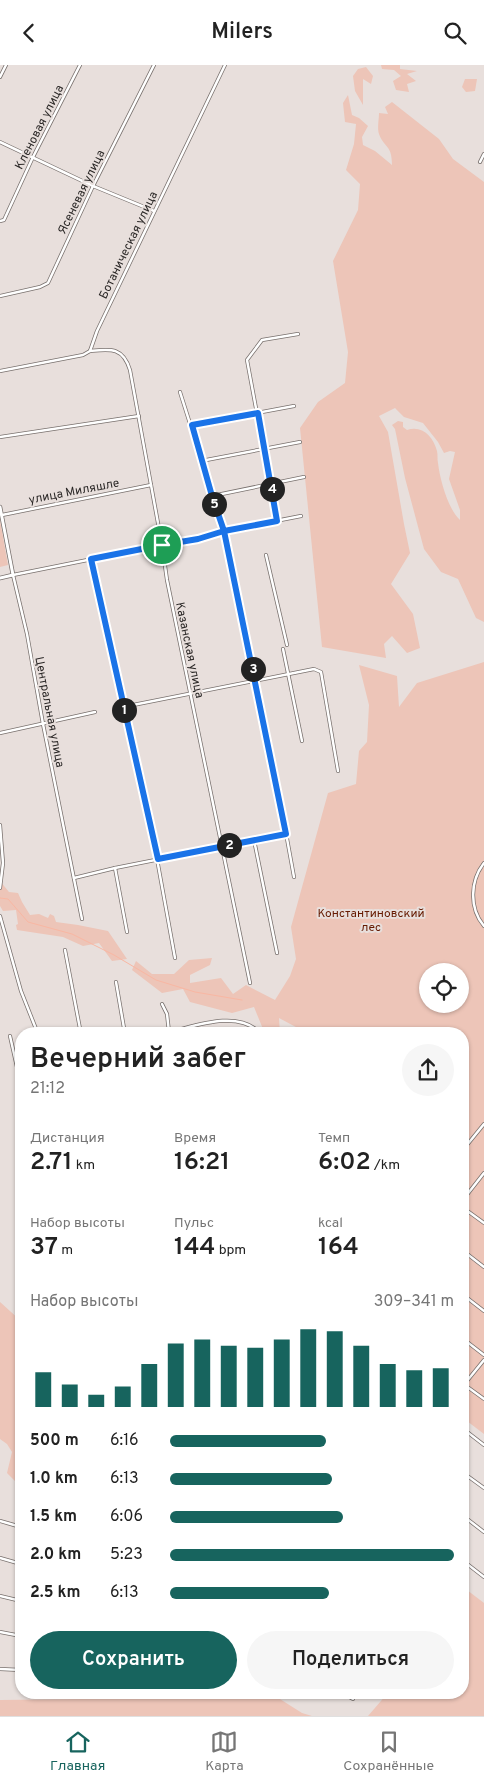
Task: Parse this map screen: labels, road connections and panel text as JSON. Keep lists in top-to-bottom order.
{
  "streets": {
    "street": [
      "Кленовая улица",
      "Ясеневая улица",
      "Ботаническая улица",
      "улица Миляшле",
      "Казанская улица",
      "Центральная улица"
    ]
  },
  "crossings": [
    ["Ботаническая улица", "Казанская улица"],
    ["улица Миляшле", "Казанская улица"],
    ["улица Миляшле", "Центральная улица"]
  ],
  "parks": ["Константиновский лес"],
  "page": {
    "header": "Milers",
    "pins": [
      "4",
      "5",
      "3",
      "1",
      "2"
    ],
    "heading": ["Вечерний забег", "21:12"],
    "stats": [
      ["Дистанция", "2.71 km"],
      ["Время", "16:21"],
      ["Темп", "6:02 /km"],
      ["Набор высоты", "37 m"],
      ["Пульс", "144 bpm"],
      ["kcal", "164"]
    ],
    "chart": ["Набор высоты", "309–341 m"],
    "list": [
      {
        "name": "500 m",
        "note": "6:16"
      },
      {
        "name": "1.0 km",
        "note": "6:13"
      },
      {
        "name": "1.5 km",
        "note": "6:06"
      },
      {
        "name": "2.0 km",
        "note": "5:23"
      },
      {
        "name": "2.5 km",
        "note": "6:13"
      }
    ],
    "buttons": ["Сохранить", "Поделиться"],
    "tabs": ["Главная", "Карта", "Сохранённые"]
  }
}
